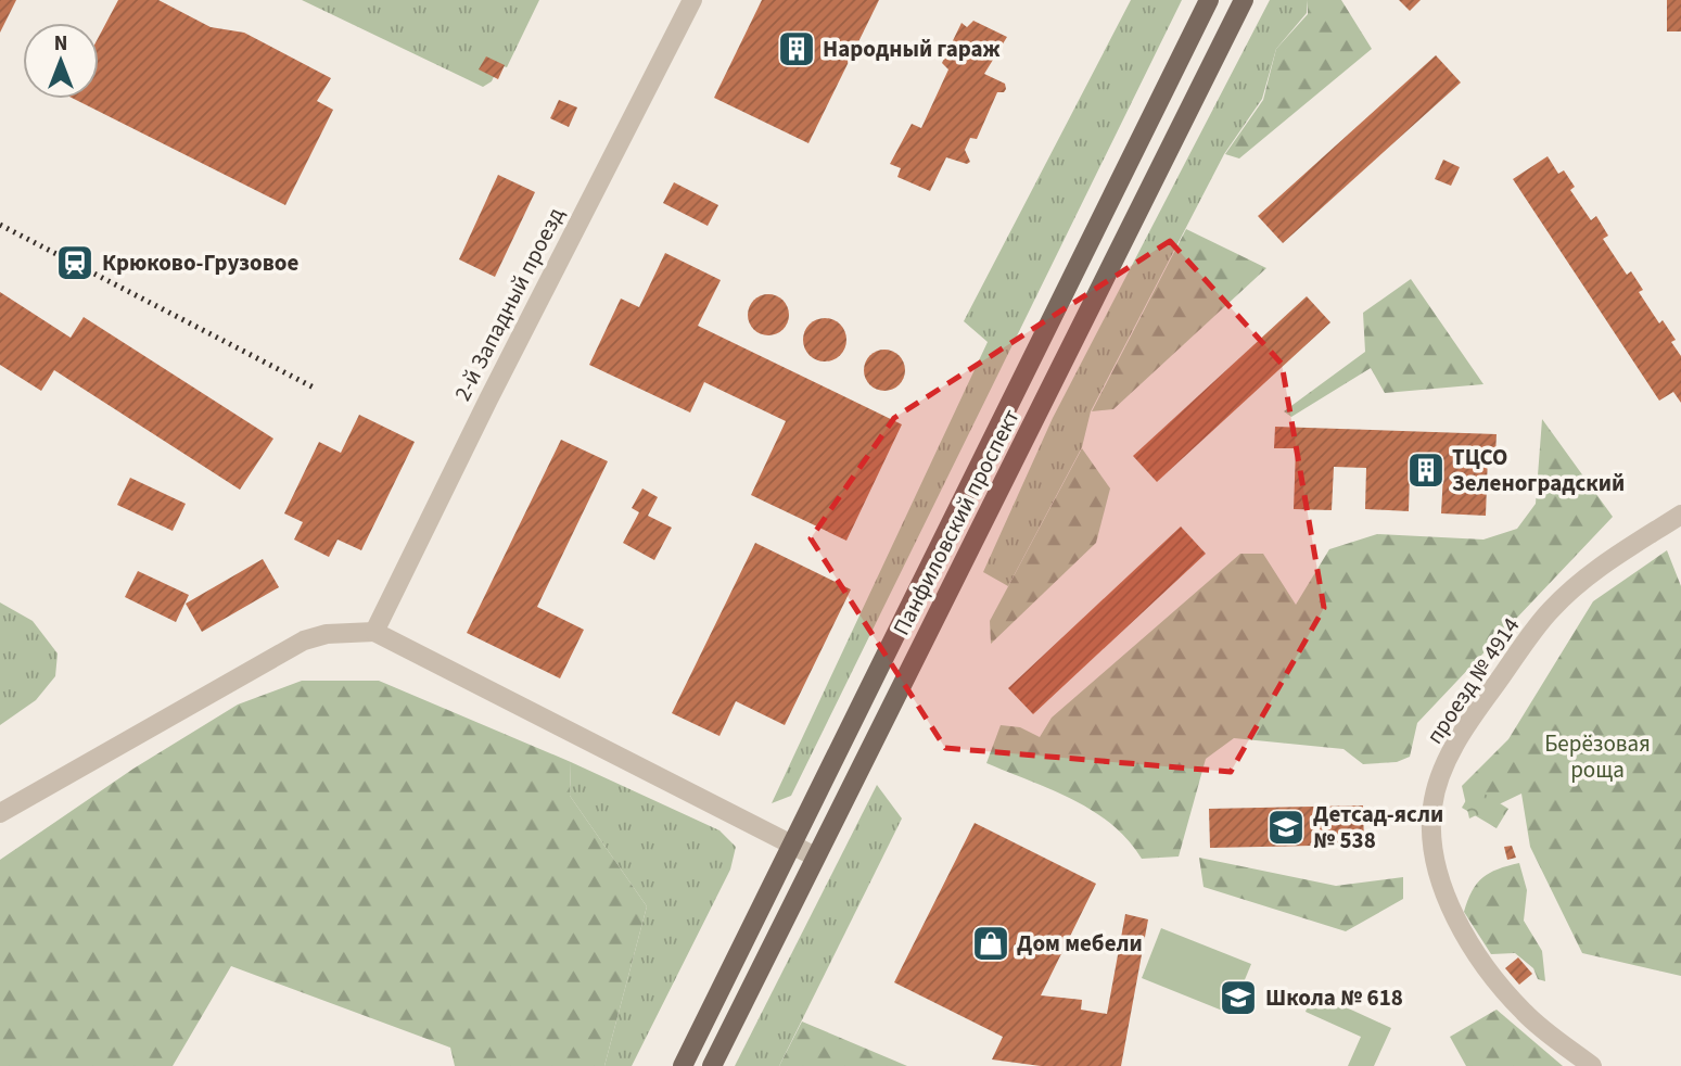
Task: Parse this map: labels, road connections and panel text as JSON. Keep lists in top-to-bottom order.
{
  "streets": {
    "main road": ["Панфиловский проспект"],
    "street": ["2-й Западный проезд", "проезд № 4914"]
  },
  "parks": ["Берёзовая роща"],
  "places": {
    "building": ["Народный гараж", "ТЦСО Зеленоградский"],
    "station": ["Крюково-Грузовое"],
    "school or university": ["Детсад-ясли № 538", "Школа № 618"],
    "shop": ["Дом мебели"]
  },
  "north": "top"
}
